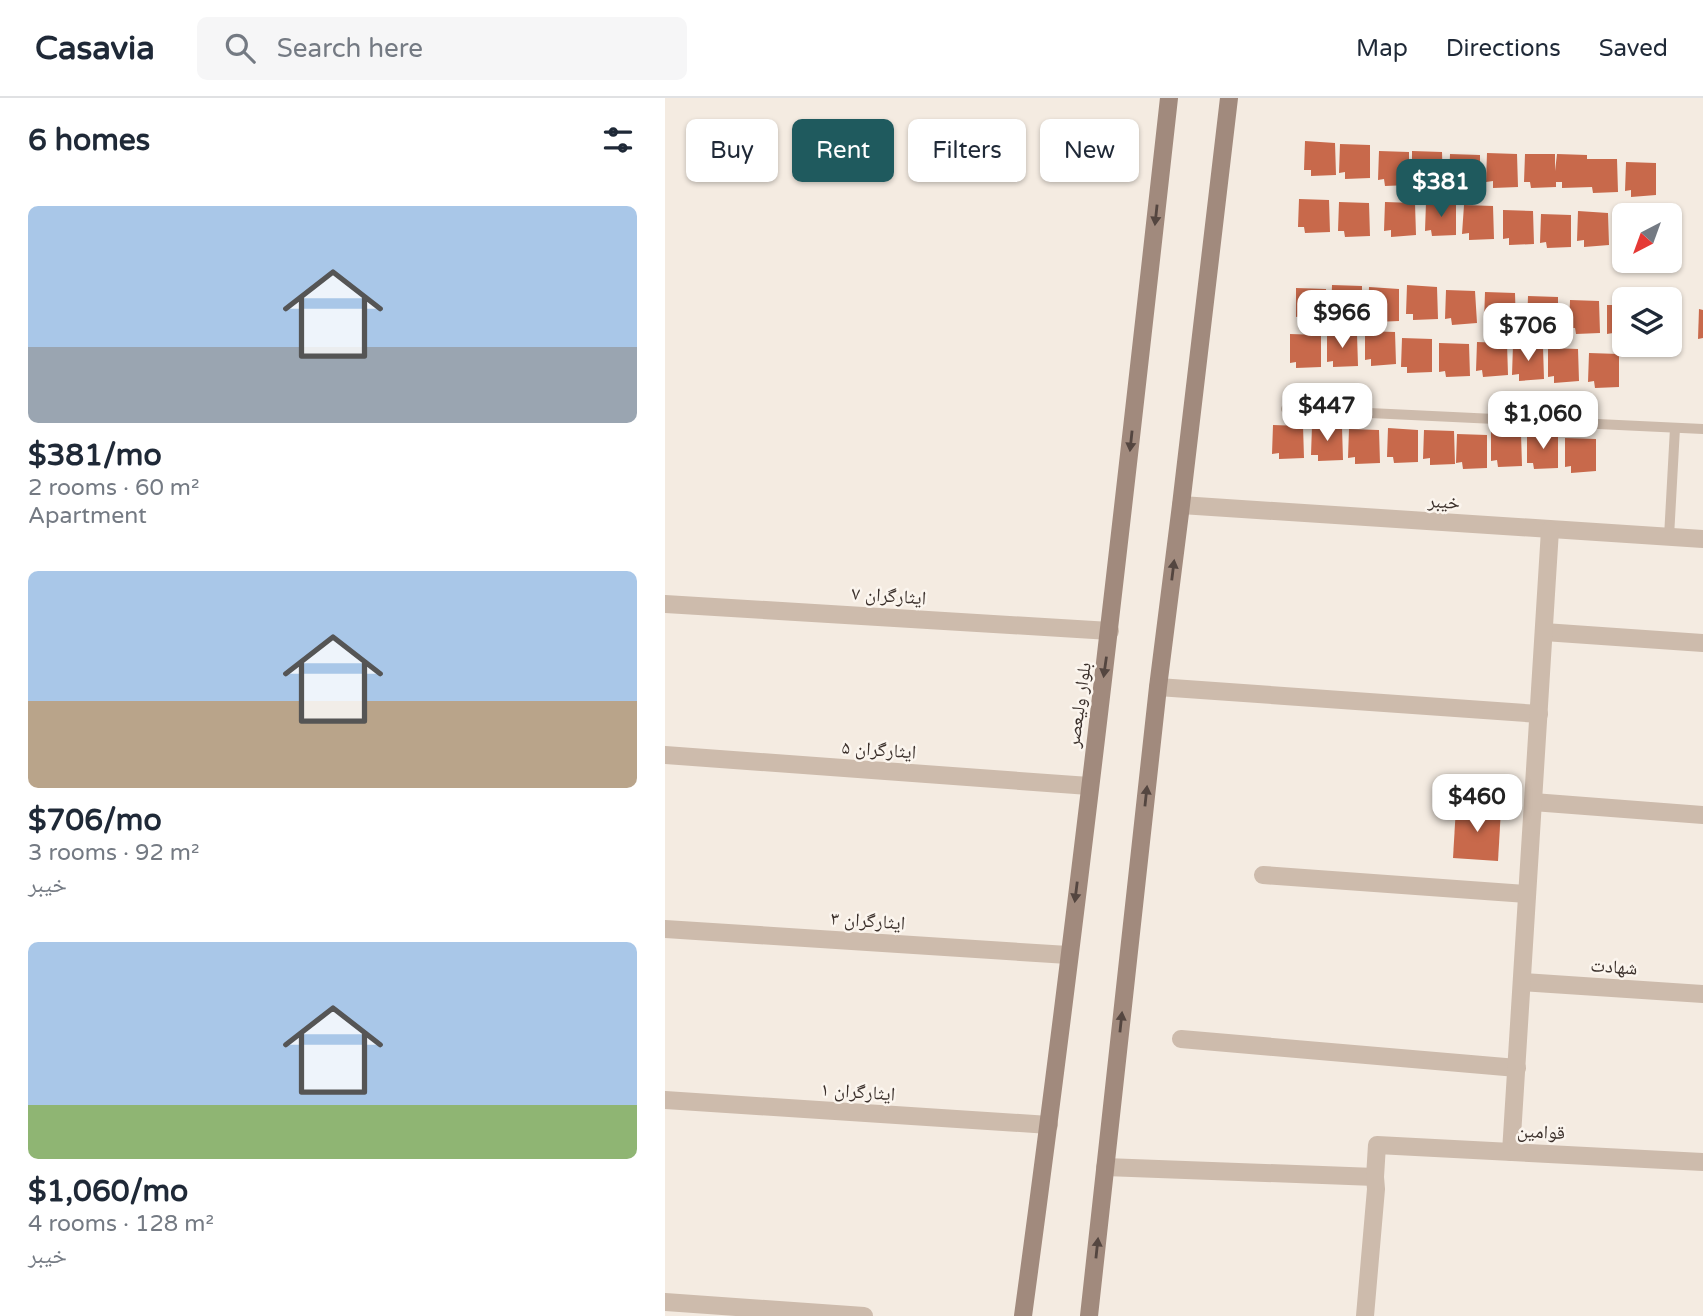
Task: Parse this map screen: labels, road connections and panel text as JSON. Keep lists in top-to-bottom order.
{
  "streets": {
    "main road": ["بلوار ولیعصر"],
    "street": [
      "خیبر",
      "ایثارگران ۷",
      "ایثارگران ۵",
      "ایثارگران ۳",
      "شهادت",
      "ایثارگران ۱",
      "قوامین"
    ]
  },
  "crossings": [
    ["ایثارگران ۷", "بلوار ولیعصر"],
    ["بلوار ولیعصر", "ایثارگران ۵"],
    ["بلوار ولیعصر", "ایثارگران ۳"],
    ["بلوار ولیعصر", "ایثارگران ۱"]
  ],
  "north": "bottom left",
  "page": {
    "header": "Casavia",
    "search": "Search here",
    "nav": ["Map", "Directions", "Saved"],
    "heading": "6 homes",
    "chip": [
      "Buy",
      "Rent",
      "Filters",
      "New"
    ],
    "price": [
      "$381",
      "$966",
      "$706",
      "$447",
      "$1,060",
      "$460"
    ],
    "list": [
      {
        "name": "$381/mo",
        "note": "2 rooms · 60 m² · Apartment"
      },
      {
        "name": "$706/mo",
        "note": "3 rooms · 92 m² · خیبر"
      },
      {
        "name": "$1,060/mo",
        "note": "4 rooms · 128 m² · خیبر"
      }
    ]
  }
}
